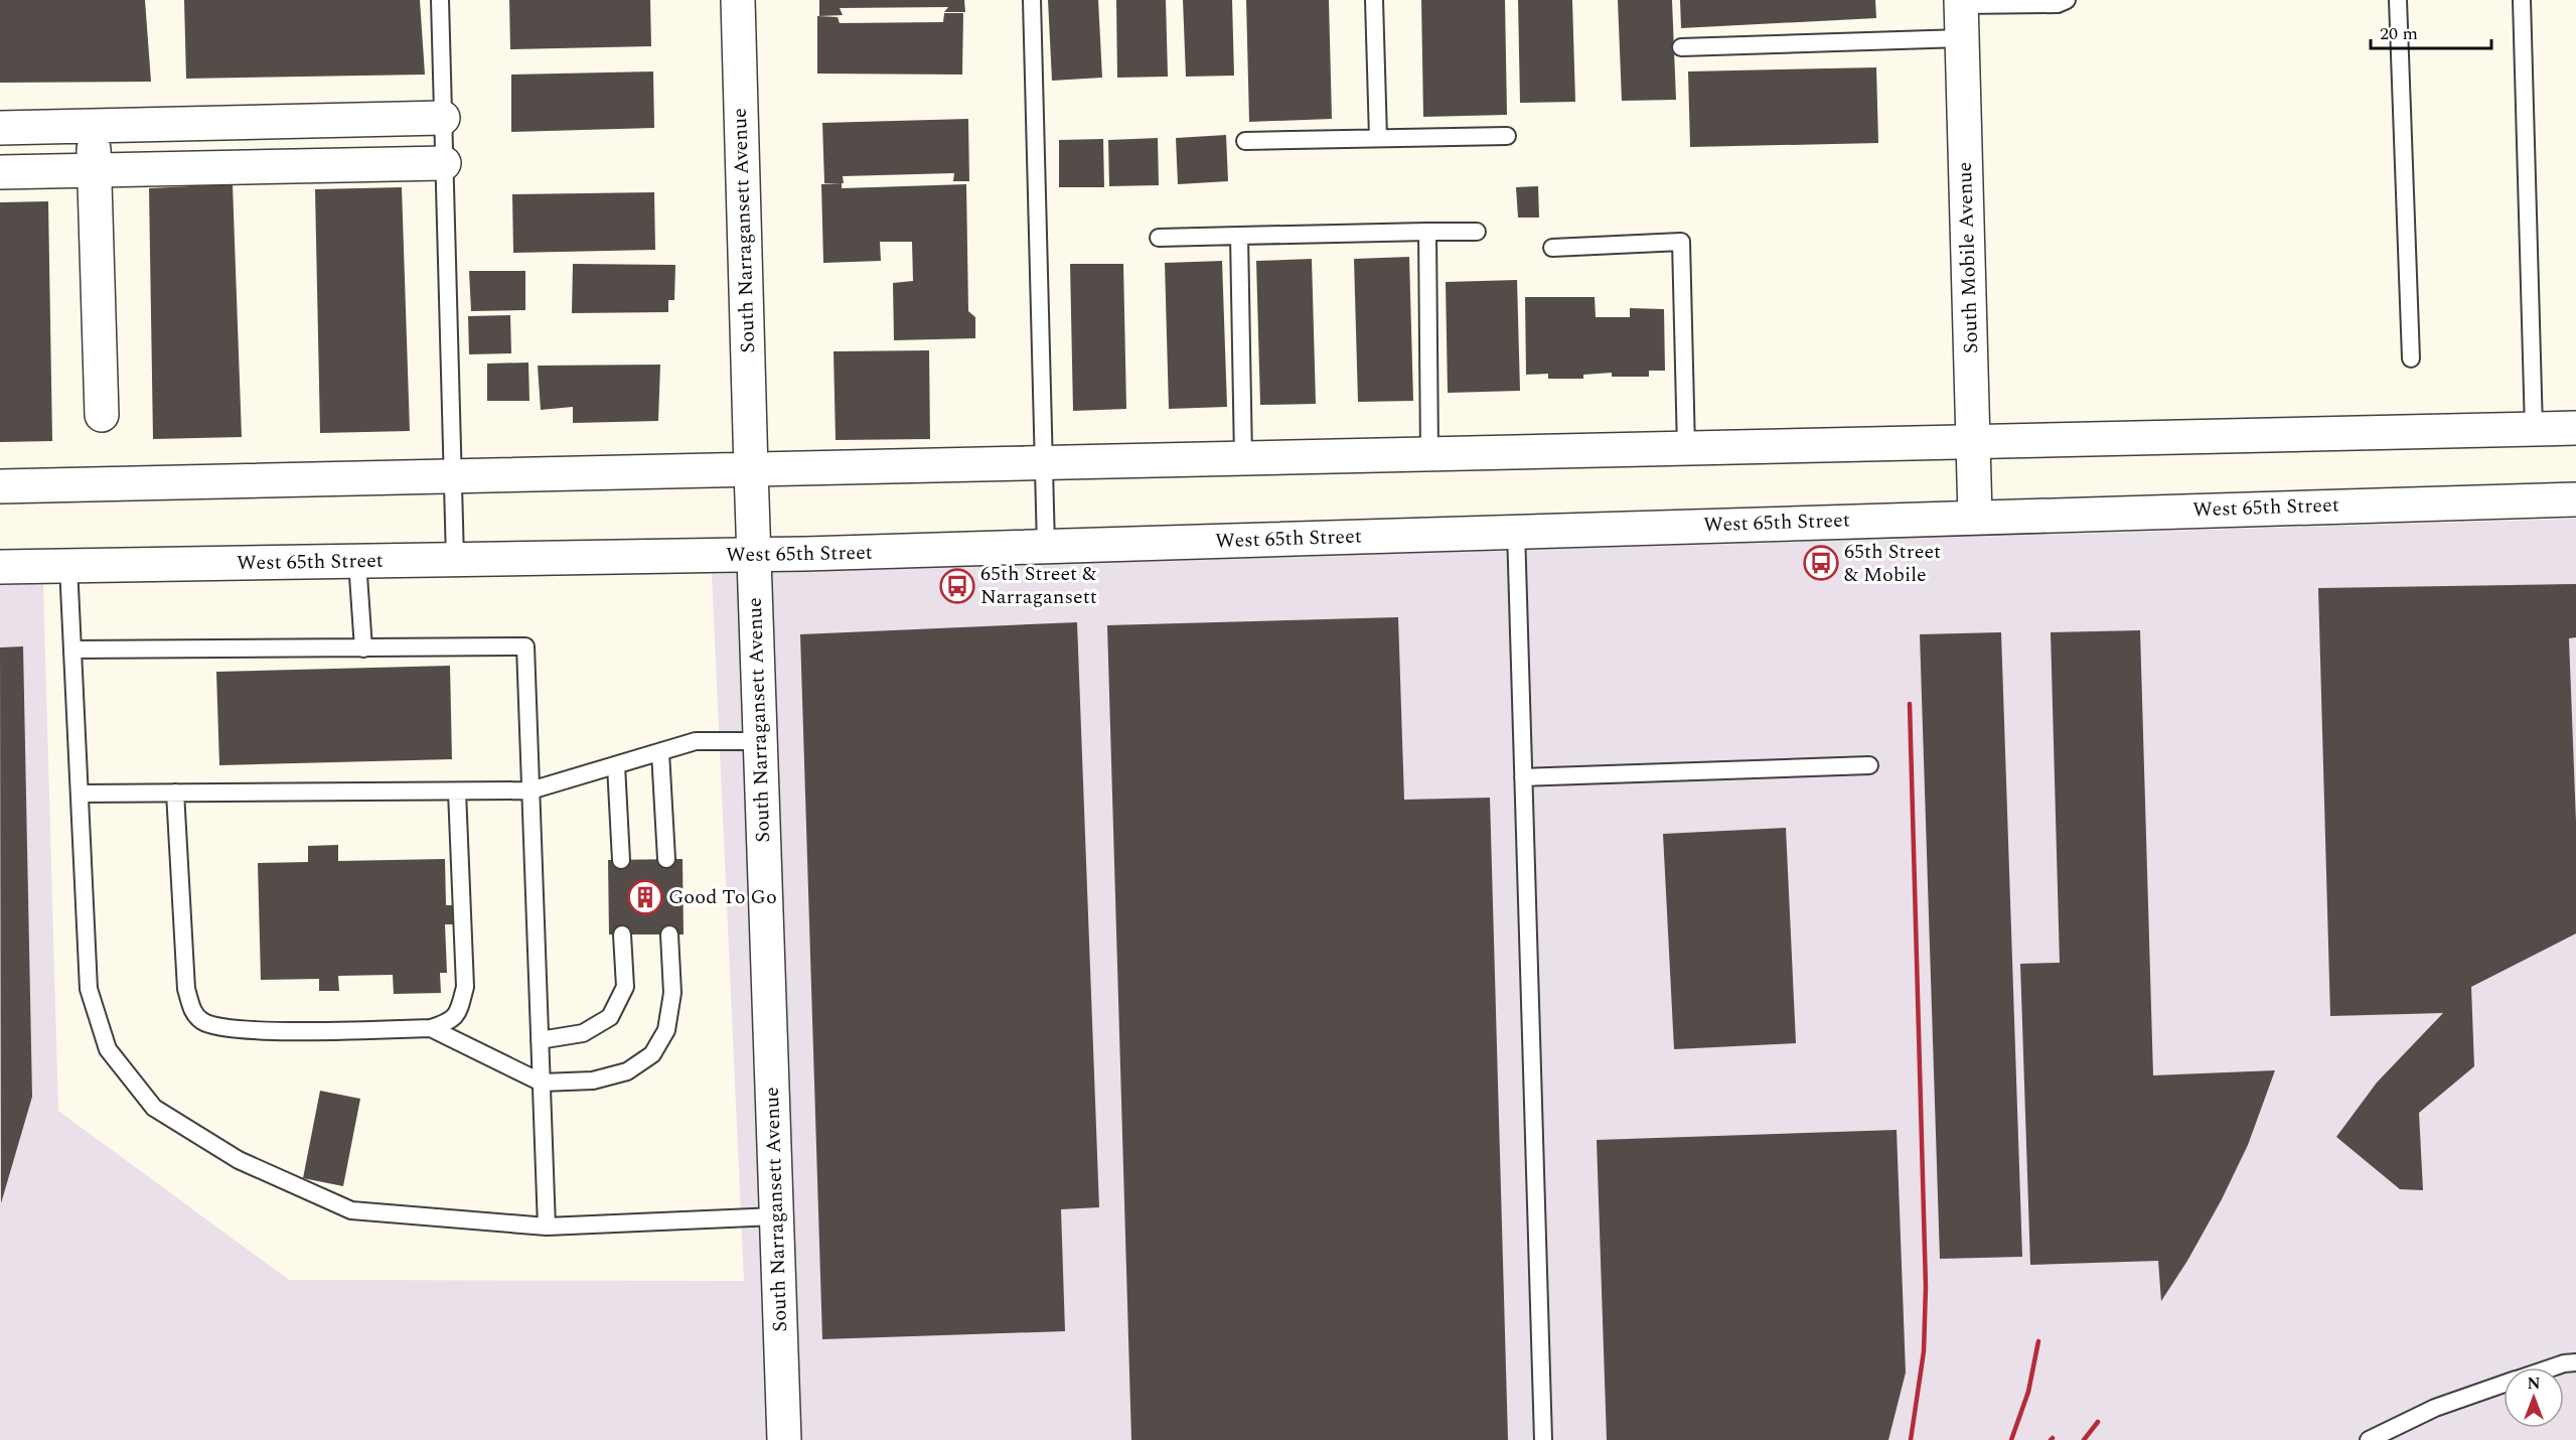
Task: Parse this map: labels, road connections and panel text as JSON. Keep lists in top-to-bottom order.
{
  "streets": {
    "street": ["South Narragansett Avenue", "South Mobile Avenue", "West 65th Street"]
  },
  "crossings": [
    ["South Narragansett Avenue", "West 65th Street"],
    ["South Mobile Avenue", "West 65th Street"]
  ],
  "places": {
    "bus stop": ["65th Street & Mobile", "65th Street & Narragansett"],
    "building": ["Good To Go"]
  },
  "scale_bar": "20 m",
  "north": "top"
}
